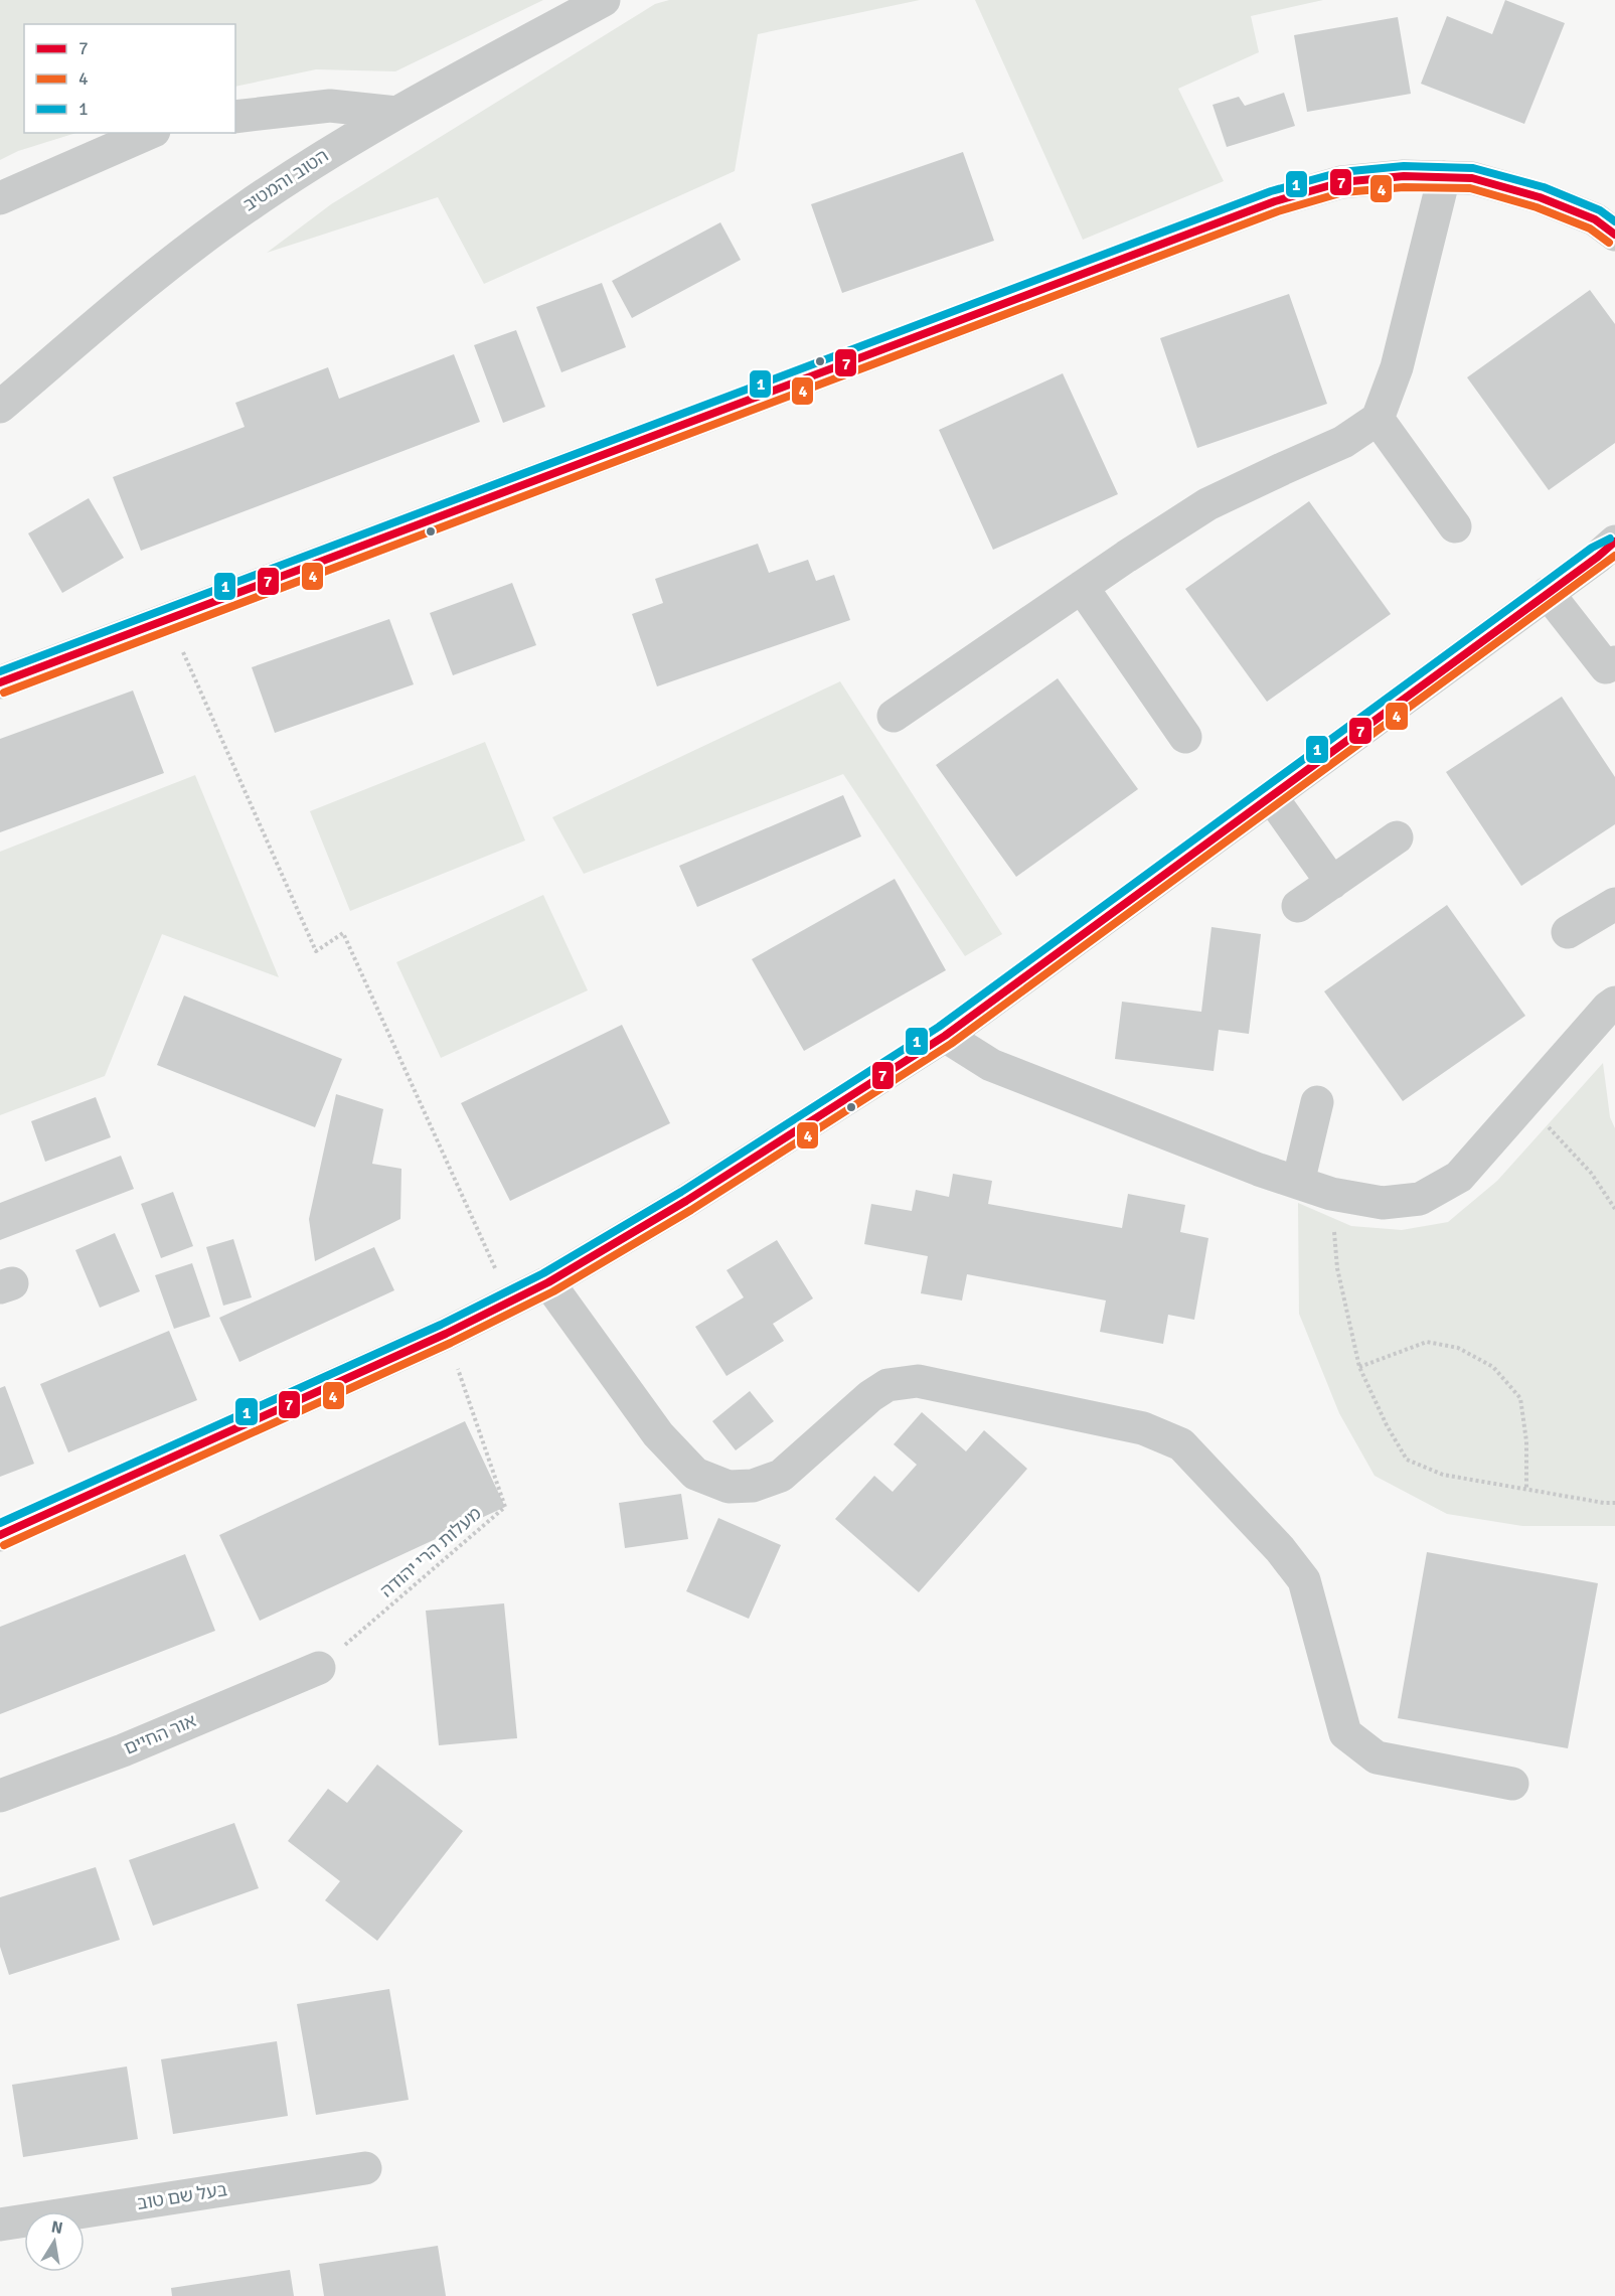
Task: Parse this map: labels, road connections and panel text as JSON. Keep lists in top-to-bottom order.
{
  "streets": {
    "street": ["הטוב והמטיב", "אור החיים", "בעל שם טוב"],
    "path": ["מעלות הרי יהודה"]
  },
  "crossings": [
    ["מעלות הרי יהודה", "אור החיים"]
  ],
  "lines": ["transit line 1", "transit line 7", "transit line 4"],
  "legend": ["7", "4", "1"],
  "north": "top"
}
